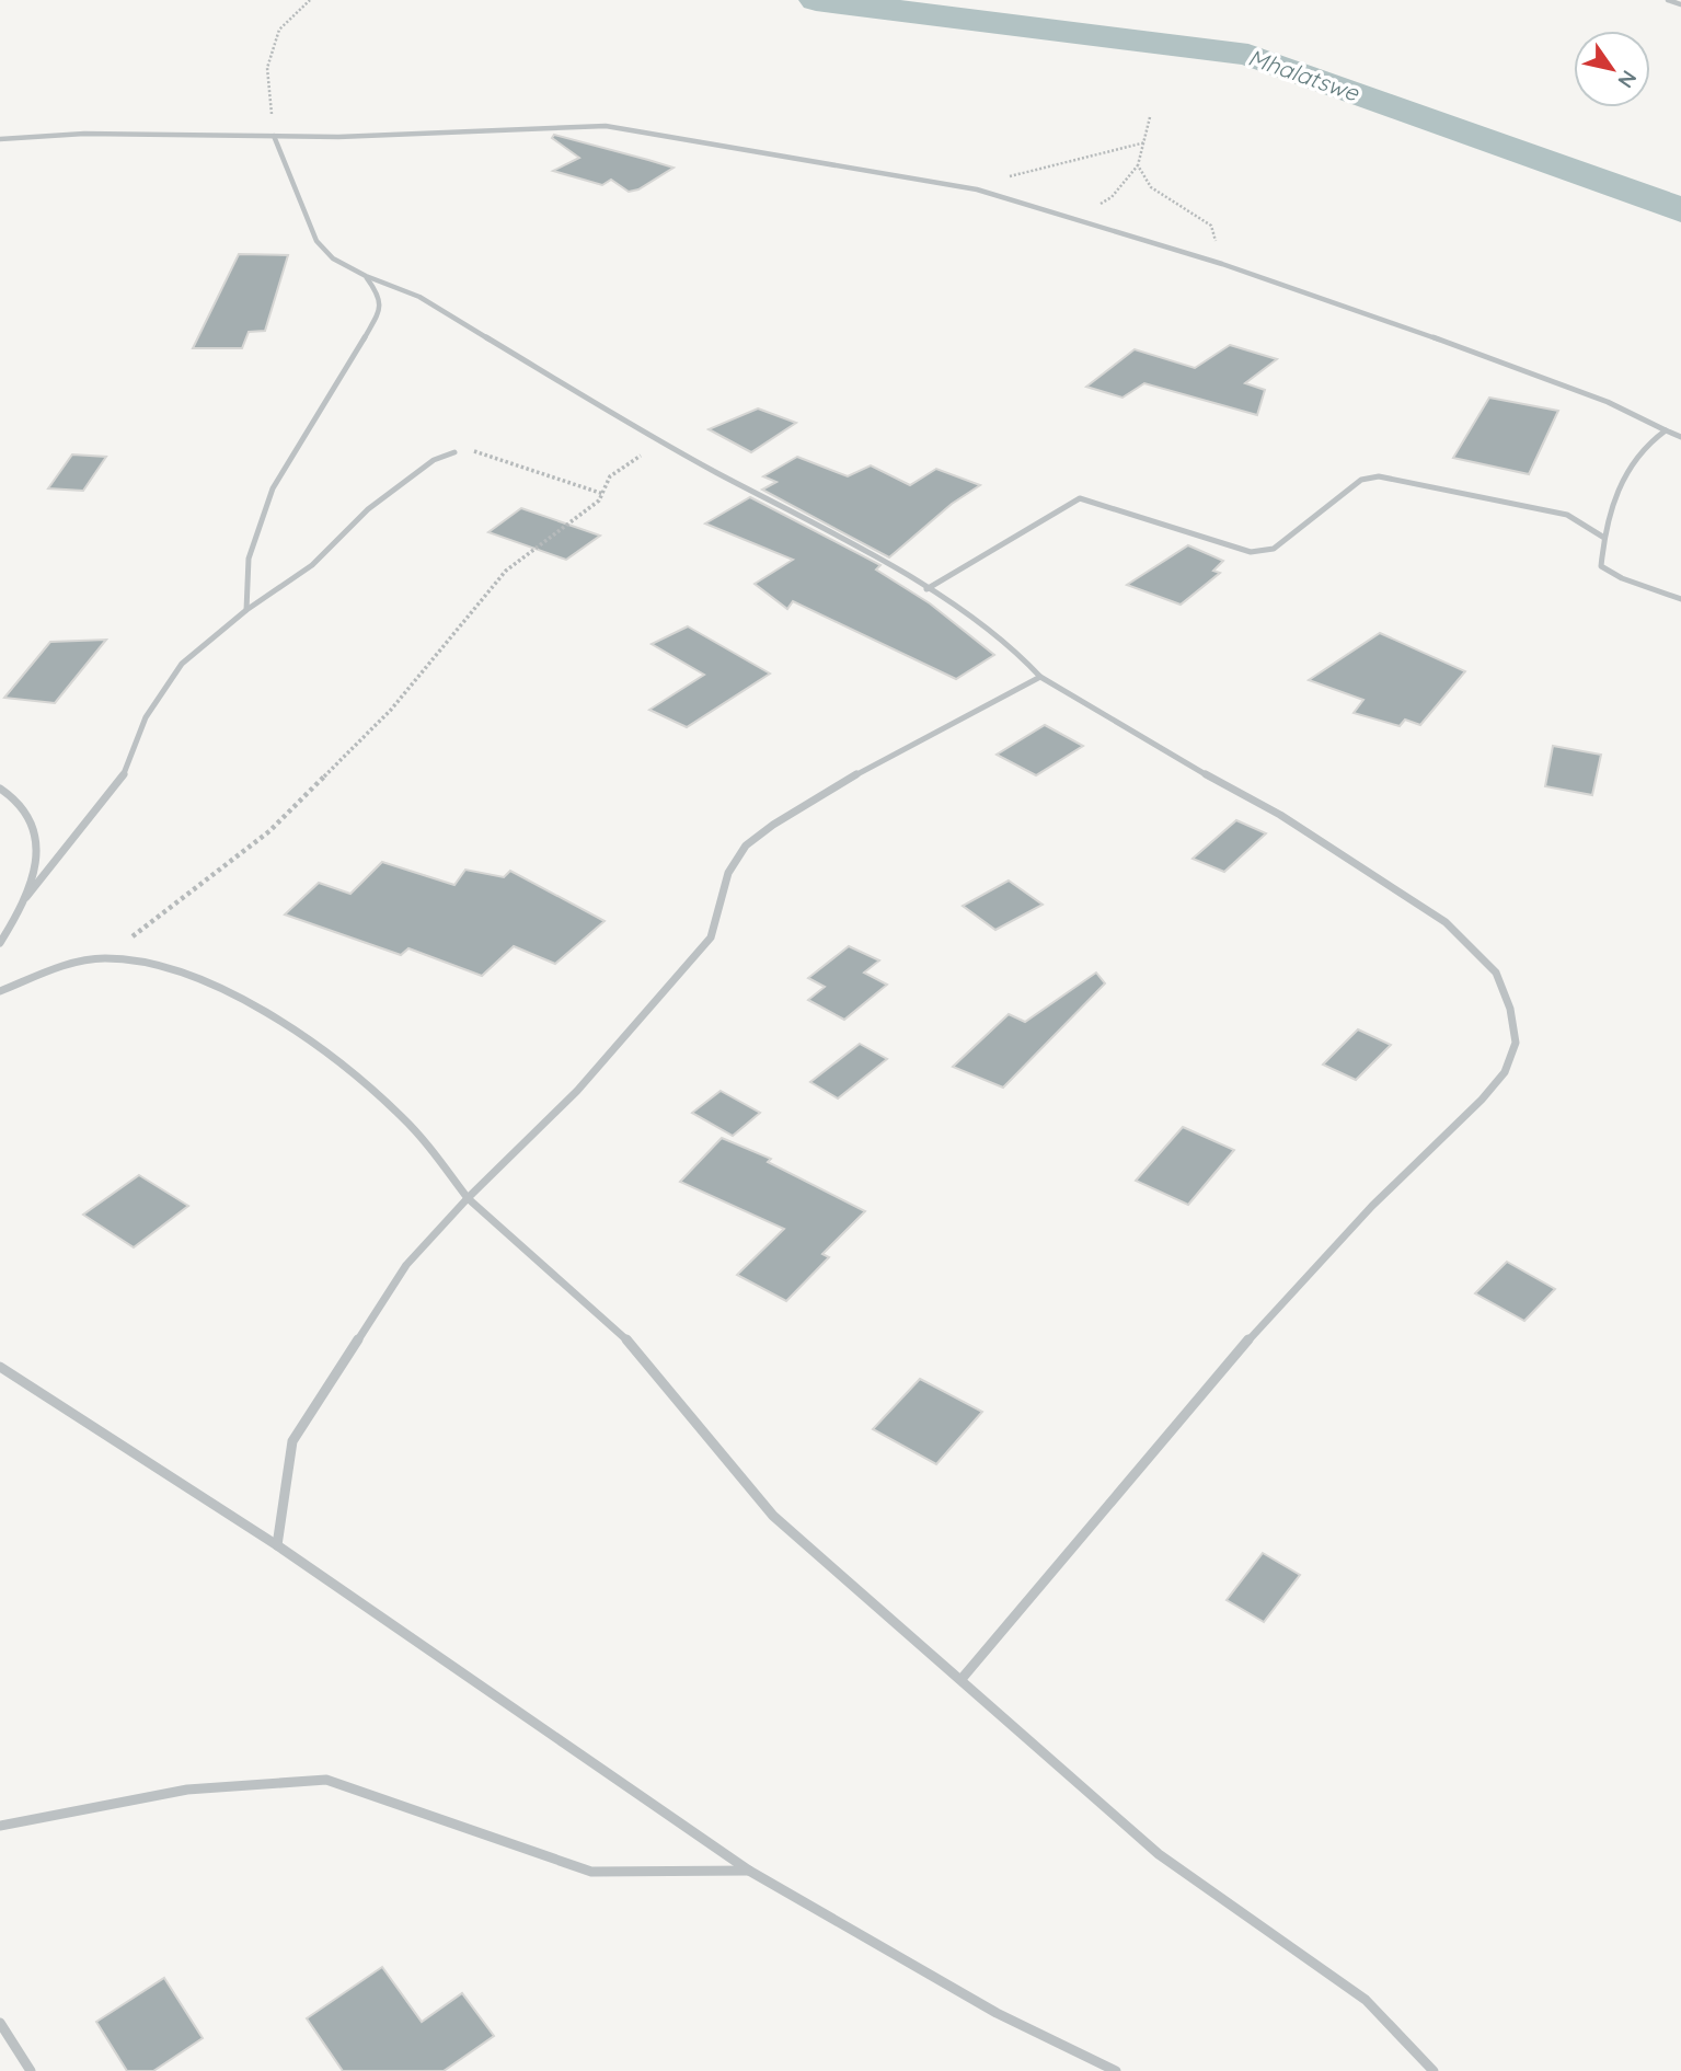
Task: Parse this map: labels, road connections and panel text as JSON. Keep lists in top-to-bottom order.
{
  "water": ["Mhalatswe"],
  "north": "bottom right"
}
